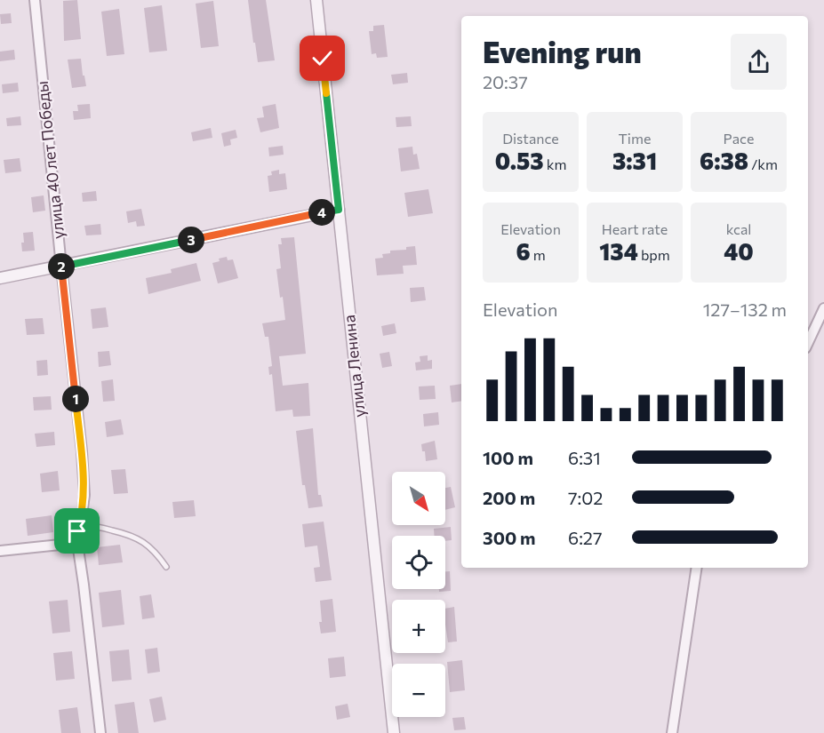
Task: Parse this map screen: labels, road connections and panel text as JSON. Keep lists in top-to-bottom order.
{
  "streets": {
    "street": ["улица 40 лет Победы", "улица Ленина"]
  },
  "north": "bottom right",
  "page": {
    "heading": ["Evening run", "20:37"],
    "stats": [
      ["Distance", "0.53 km"],
      ["Time", "3:31"],
      ["Pace", "6:38 /km"],
      ["Elevation", "6 m"],
      ["Heart rate", "134 bpm"],
      ["kcal", "40"]
    ],
    "pins": [
      "4",
      "3",
      "2",
      "1"
    ],
    "chart": ["Elevation", "127–132 m"],
    "list": [
      {
        "name": "100 m",
        "note": "6:31"
      },
      {
        "name": "200 m",
        "note": "7:02"
      },
      {
        "name": "300 m",
        "note": "6:27"
      }
    ],
    "map_buttons": ["+", "−"]
  }
}
